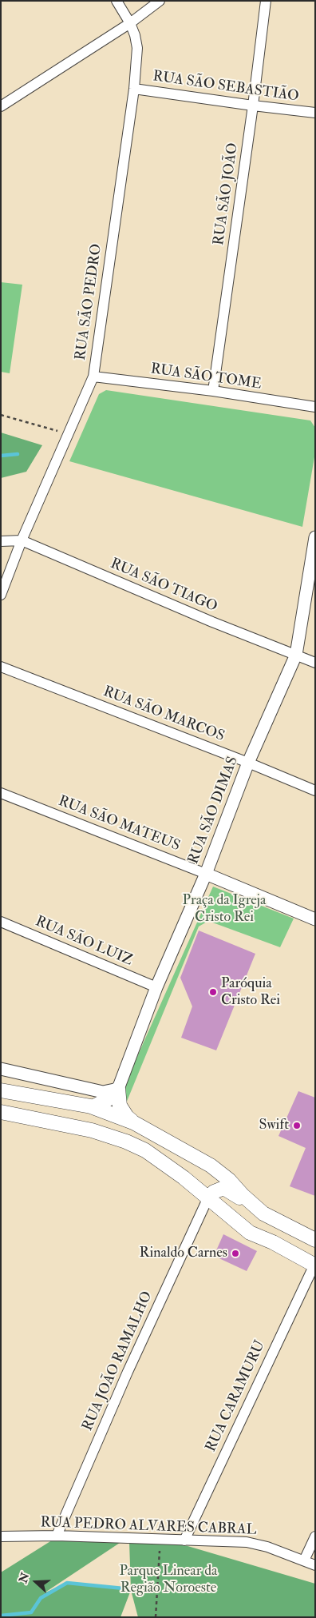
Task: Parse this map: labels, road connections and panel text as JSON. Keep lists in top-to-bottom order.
{
  "streets": {
    "street": [
      "RUA SÃO SEBASTIÃO",
      "RUA SÃO JOÃO",
      "RUA SÃO PEDRO",
      "RUA SÃO TOME",
      "RUA SÃO TIAGO",
      "RUA SÃO MARCOS",
      "RUA SÃO DIMAS",
      "RUA SÃO MATEUS",
      "RUA SÃO LUIZ",
      "RUA JOÃO RAMALHO",
      "RUA CARAMURU",
      "RUA PEDRO ALVARES CABRAL"
    ]
  },
  "crossings": [
    ["RUA SÃO SEBASTIÃO", "RUA SÃO JOÃO"],
    ["RUA SÃO SEBASTIÃO", "RUA SÃO PEDRO"],
    ["RUA SÃO JOÃO", "RUA SÃO TOME"],
    ["RUA SÃO PEDRO", "RUA SÃO TOME"],
    ["RUA SÃO PEDRO", "RUA SÃO TIAGO"],
    ["RUA SÃO TIAGO", "RUA SÃO DIMAS"],
    ["RUA SÃO MARCOS", "RUA SÃO DIMAS"],
    ["RUA SÃO DIMAS", "RUA SÃO MATEUS"],
    ["RUA SÃO DIMAS", "RUA SÃO LUIZ"],
    ["RUA JOÃO RAMALHO", "RUA PEDRO ALVARES CABRAL"],
    ["RUA CARAMURU", "RUA PEDRO ALVARES CABRAL"]
  ],
  "parks": ["Praça da Igreja Cristo Rei", "Parque Linear da Região Noroeste"],
  "places": ["Paróquia Cristo Rei", "Swift", "Rinaldo Carnes"],
  "north": "left"
}
